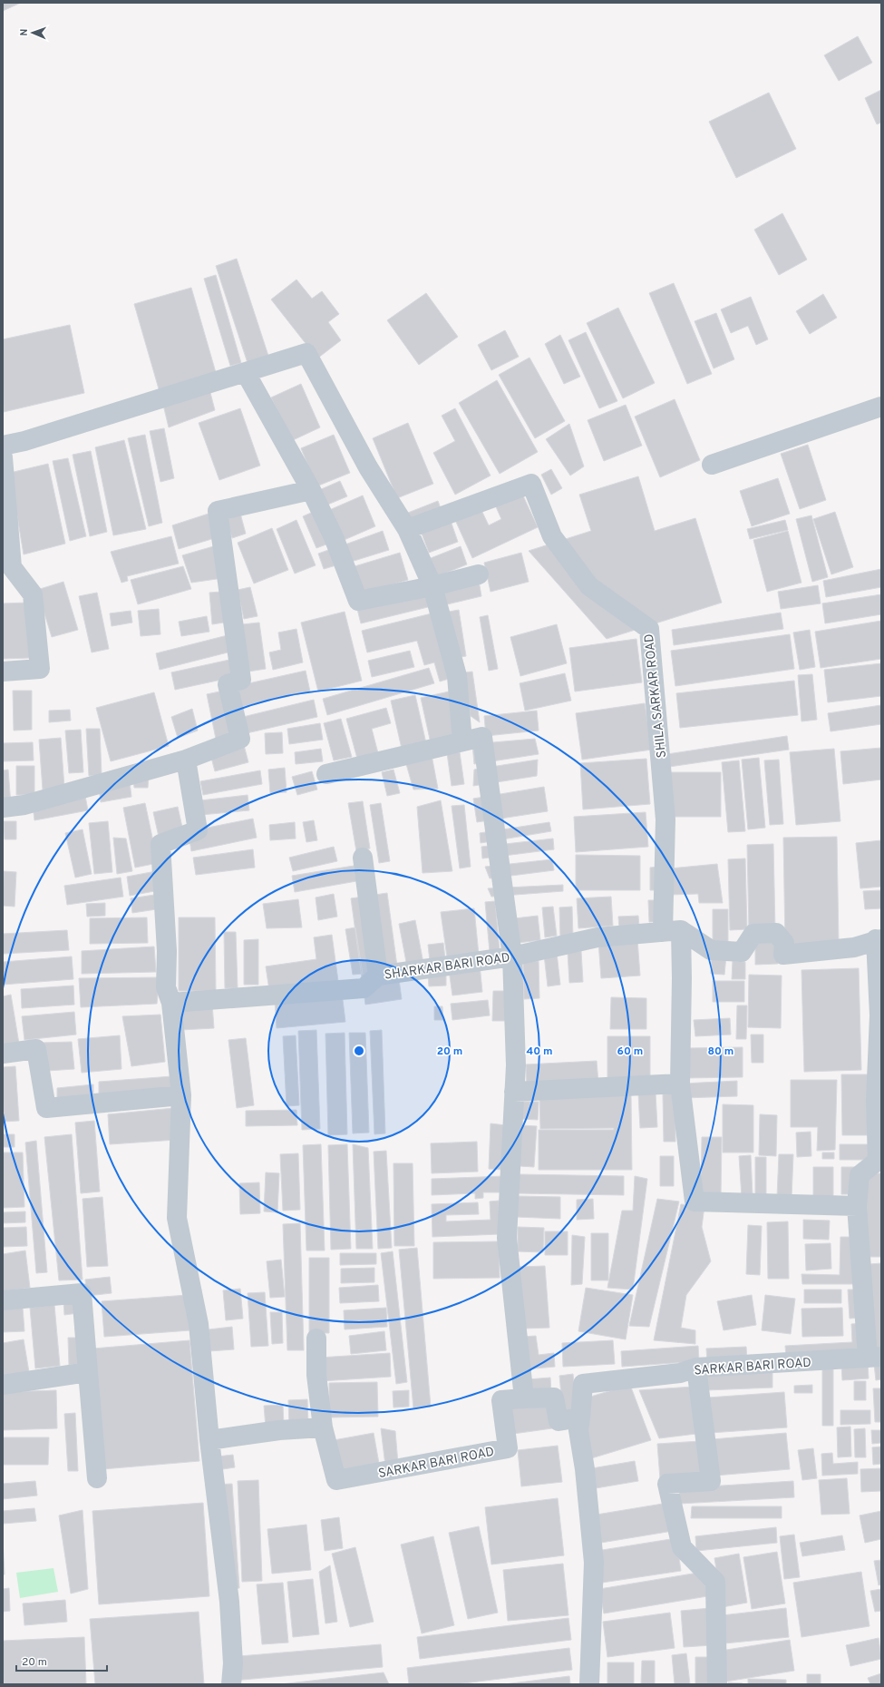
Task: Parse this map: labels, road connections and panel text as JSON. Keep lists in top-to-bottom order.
{
  "streets": {
    "street": ["SHILA SARKAR ROAD", "SHARKAR BARI ROAD", "SARKAR BARI ROAD"]
  },
  "crossings": [
    ["SHILA SARKAR ROAD", "SHARKAR BARI ROAD"]
  ],
  "scale_bar": "20 m",
  "north": "left",
  "rings": [
    "20 m",
    "40 m",
    "60 m",
    "80 m"
  ]
}
